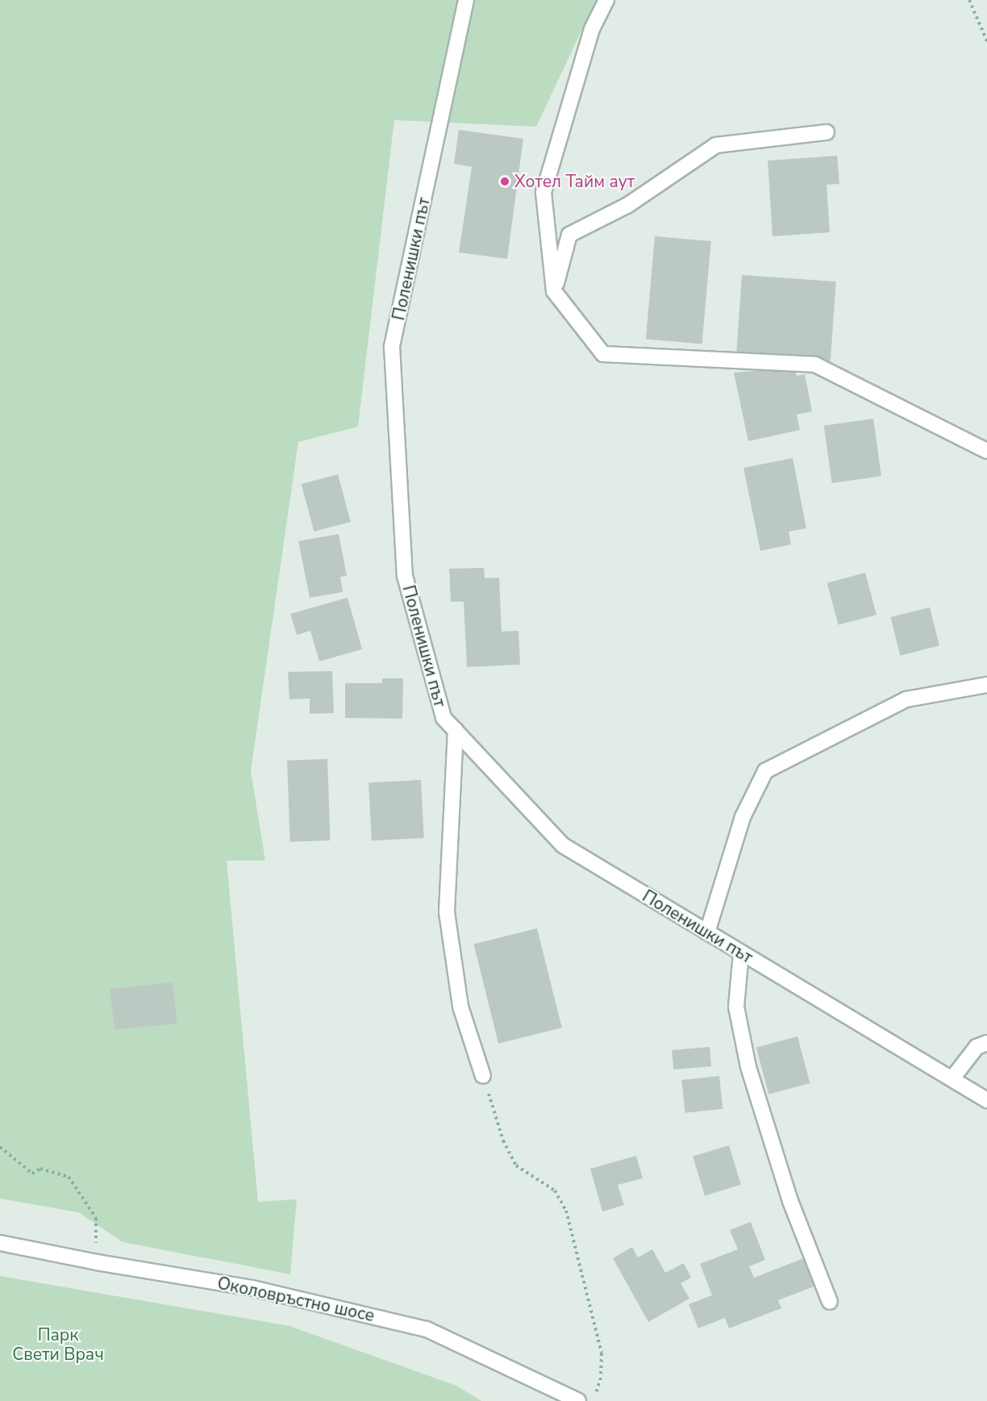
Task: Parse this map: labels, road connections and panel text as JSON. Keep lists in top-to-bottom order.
{
  "streets": {
    "street": ["Поленишки път", "Околовръстно шосе"]
  },
  "parks": ["Парк Свети Врач"],
  "places": ["Хотел Тайм аут"]
}
